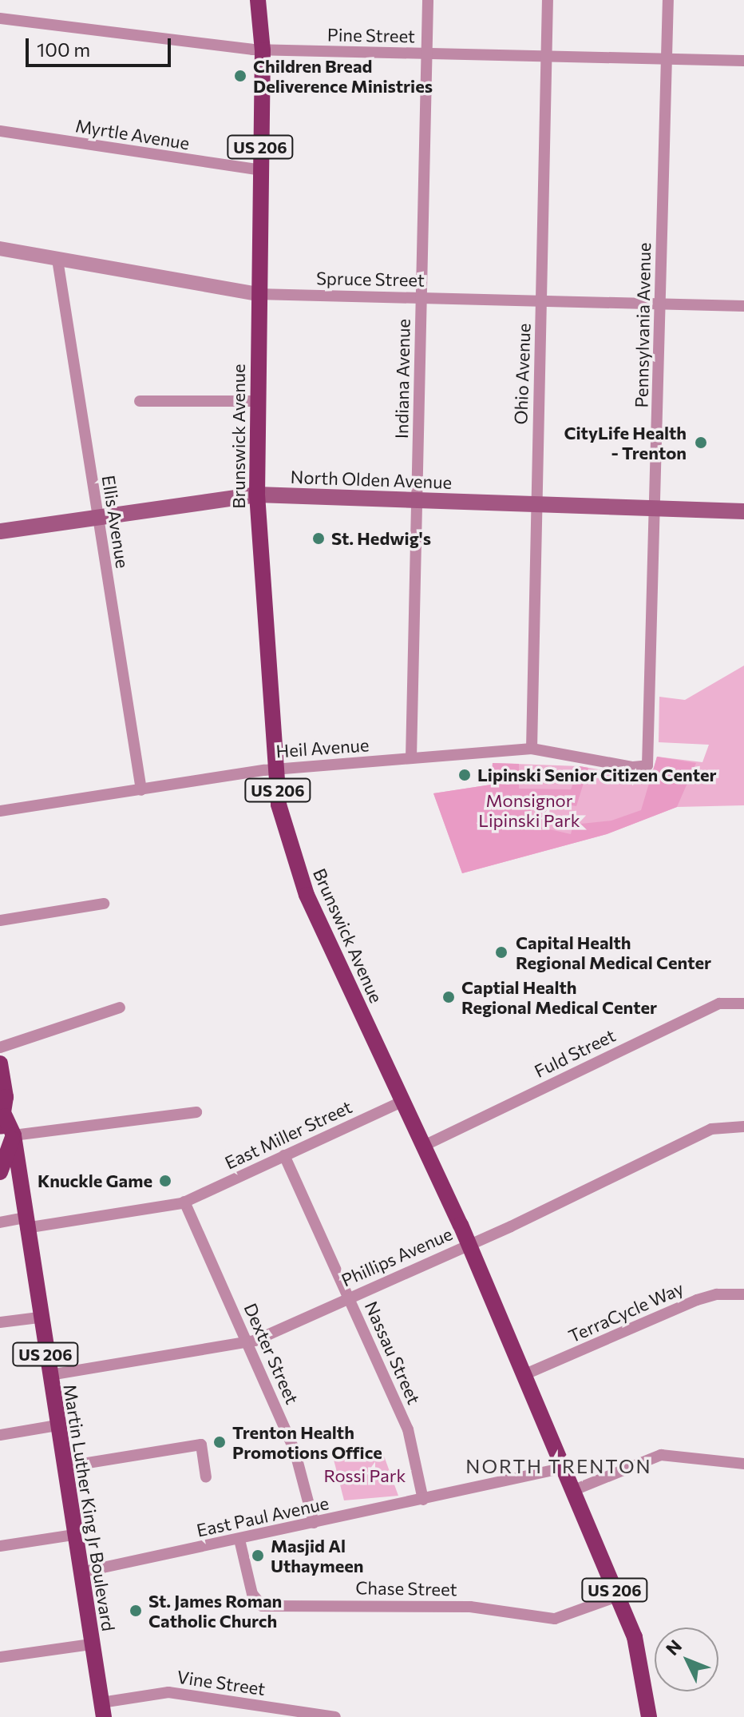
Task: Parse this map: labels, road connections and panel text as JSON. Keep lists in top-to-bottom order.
{
  "streets": {
    "main road": [
      "US 206",
      "Brunswick Avenue",
      "North Olden Avenue",
      "Martin Luther King Jr Boulevard"
    ],
    "street": [
      "Pine Street",
      "Myrtle Avenue",
      "Spruce Street",
      "Pennsylvania Avenue",
      "Ohio Avenue",
      "Indiana Avenue",
      "Ellis Avenue",
      "Heil Avenue",
      "Fuld Street",
      "East Miller Street",
      "Phillips Avenue",
      "TerraCycle Way",
      "Nassau Street",
      "Dexter Street",
      "East Paul Avenue",
      "Chase Street",
      "Vine Street"
    ]
  },
  "crossings": [
    ["Pine Street", "Pennsylvania Avenue"],
    ["Pine Street", "Ohio Avenue"],
    ["Pine Street", "Indiana Avenue"],
    ["Pine Street", "Brunswick Avenue"],
    ["Myrtle Avenue", "Brunswick Avenue"],
    ["US 206", "Martin Luther King Jr Boulevard"],
    ["Spruce Street", "Pennsylvania Avenue"],
    ["Spruce Street", "Ohio Avenue"],
    ["Spruce Street", "Indiana Avenue"],
    ["Spruce Street", "Brunswick Avenue"],
    ["Spruce Street", "Ellis Avenue"],
    ["Pennsylvania Avenue", "North Olden Avenue"],
    ["Pennsylvania Avenue", "Heil Avenue"],
    ["Ohio Avenue", "North Olden Avenue"],
    ["Ohio Avenue", "Heil Avenue"],
    ["Indiana Avenue", "North Olden Avenue"],
    ["Indiana Avenue", "Heil Avenue"],
    ["Brunswick Avenue", "North Olden Avenue"],
    ["Brunswick Avenue", "Heil Avenue"],
    ["Brunswick Avenue", "Fuld Street"],
    ["Brunswick Avenue", "East Miller Street"],
    ["Brunswick Avenue", "Phillips Avenue"],
    ["Brunswick Avenue", "TerraCycle Way"],
    ["Brunswick Avenue", "East Paul Avenue"],
    ["Brunswick Avenue", "Chase Street"],
    ["North Olden Avenue", "Ellis Avenue"],
    ["Ellis Avenue", "Heil Avenue"],
    ["East Miller Street", "Nassau Street"],
    ["East Miller Street", "Dexter Street"],
    ["East Miller Street", "Martin Luther King Jr Boulevard"],
    ["Phillips Avenue", "Nassau Street"],
    ["Phillips Avenue", "Dexter Street"],
    ["Phillips Avenue", "Martin Luther King Jr Boulevard"],
    ["Nassau Street", "East Paul Avenue"],
    ["Dexter Street", "East Paul Avenue"],
    ["Martin Luther King Jr Boulevard", "East Paul Avenue"],
    ["Martin Luther King Jr Boulevard", "Vine Street"],
    ["East Paul Avenue", "Chase Street"]
  ],
  "districts": ["NORTH TRENTON"],
  "parks": ["Monsignor Lipinski Park", "Rossi Park"],
  "places": [
    "Children Bread Deliverence Ministries",
    "CityLife Health - Trenton",
    "St. Hedwig's",
    "Lipinski Senior Citizen Center",
    "Capital Health Regional Medical Center",
    "Captial Health Regional Medical Center",
    "Knuckle Game",
    "Trenton Health Promotions Office",
    "Masjid Al Uthaymeen",
    "St. James Roman Catholic Church"
  ],
  "scale_bar": "100 m",
  "north": "top left"
}
